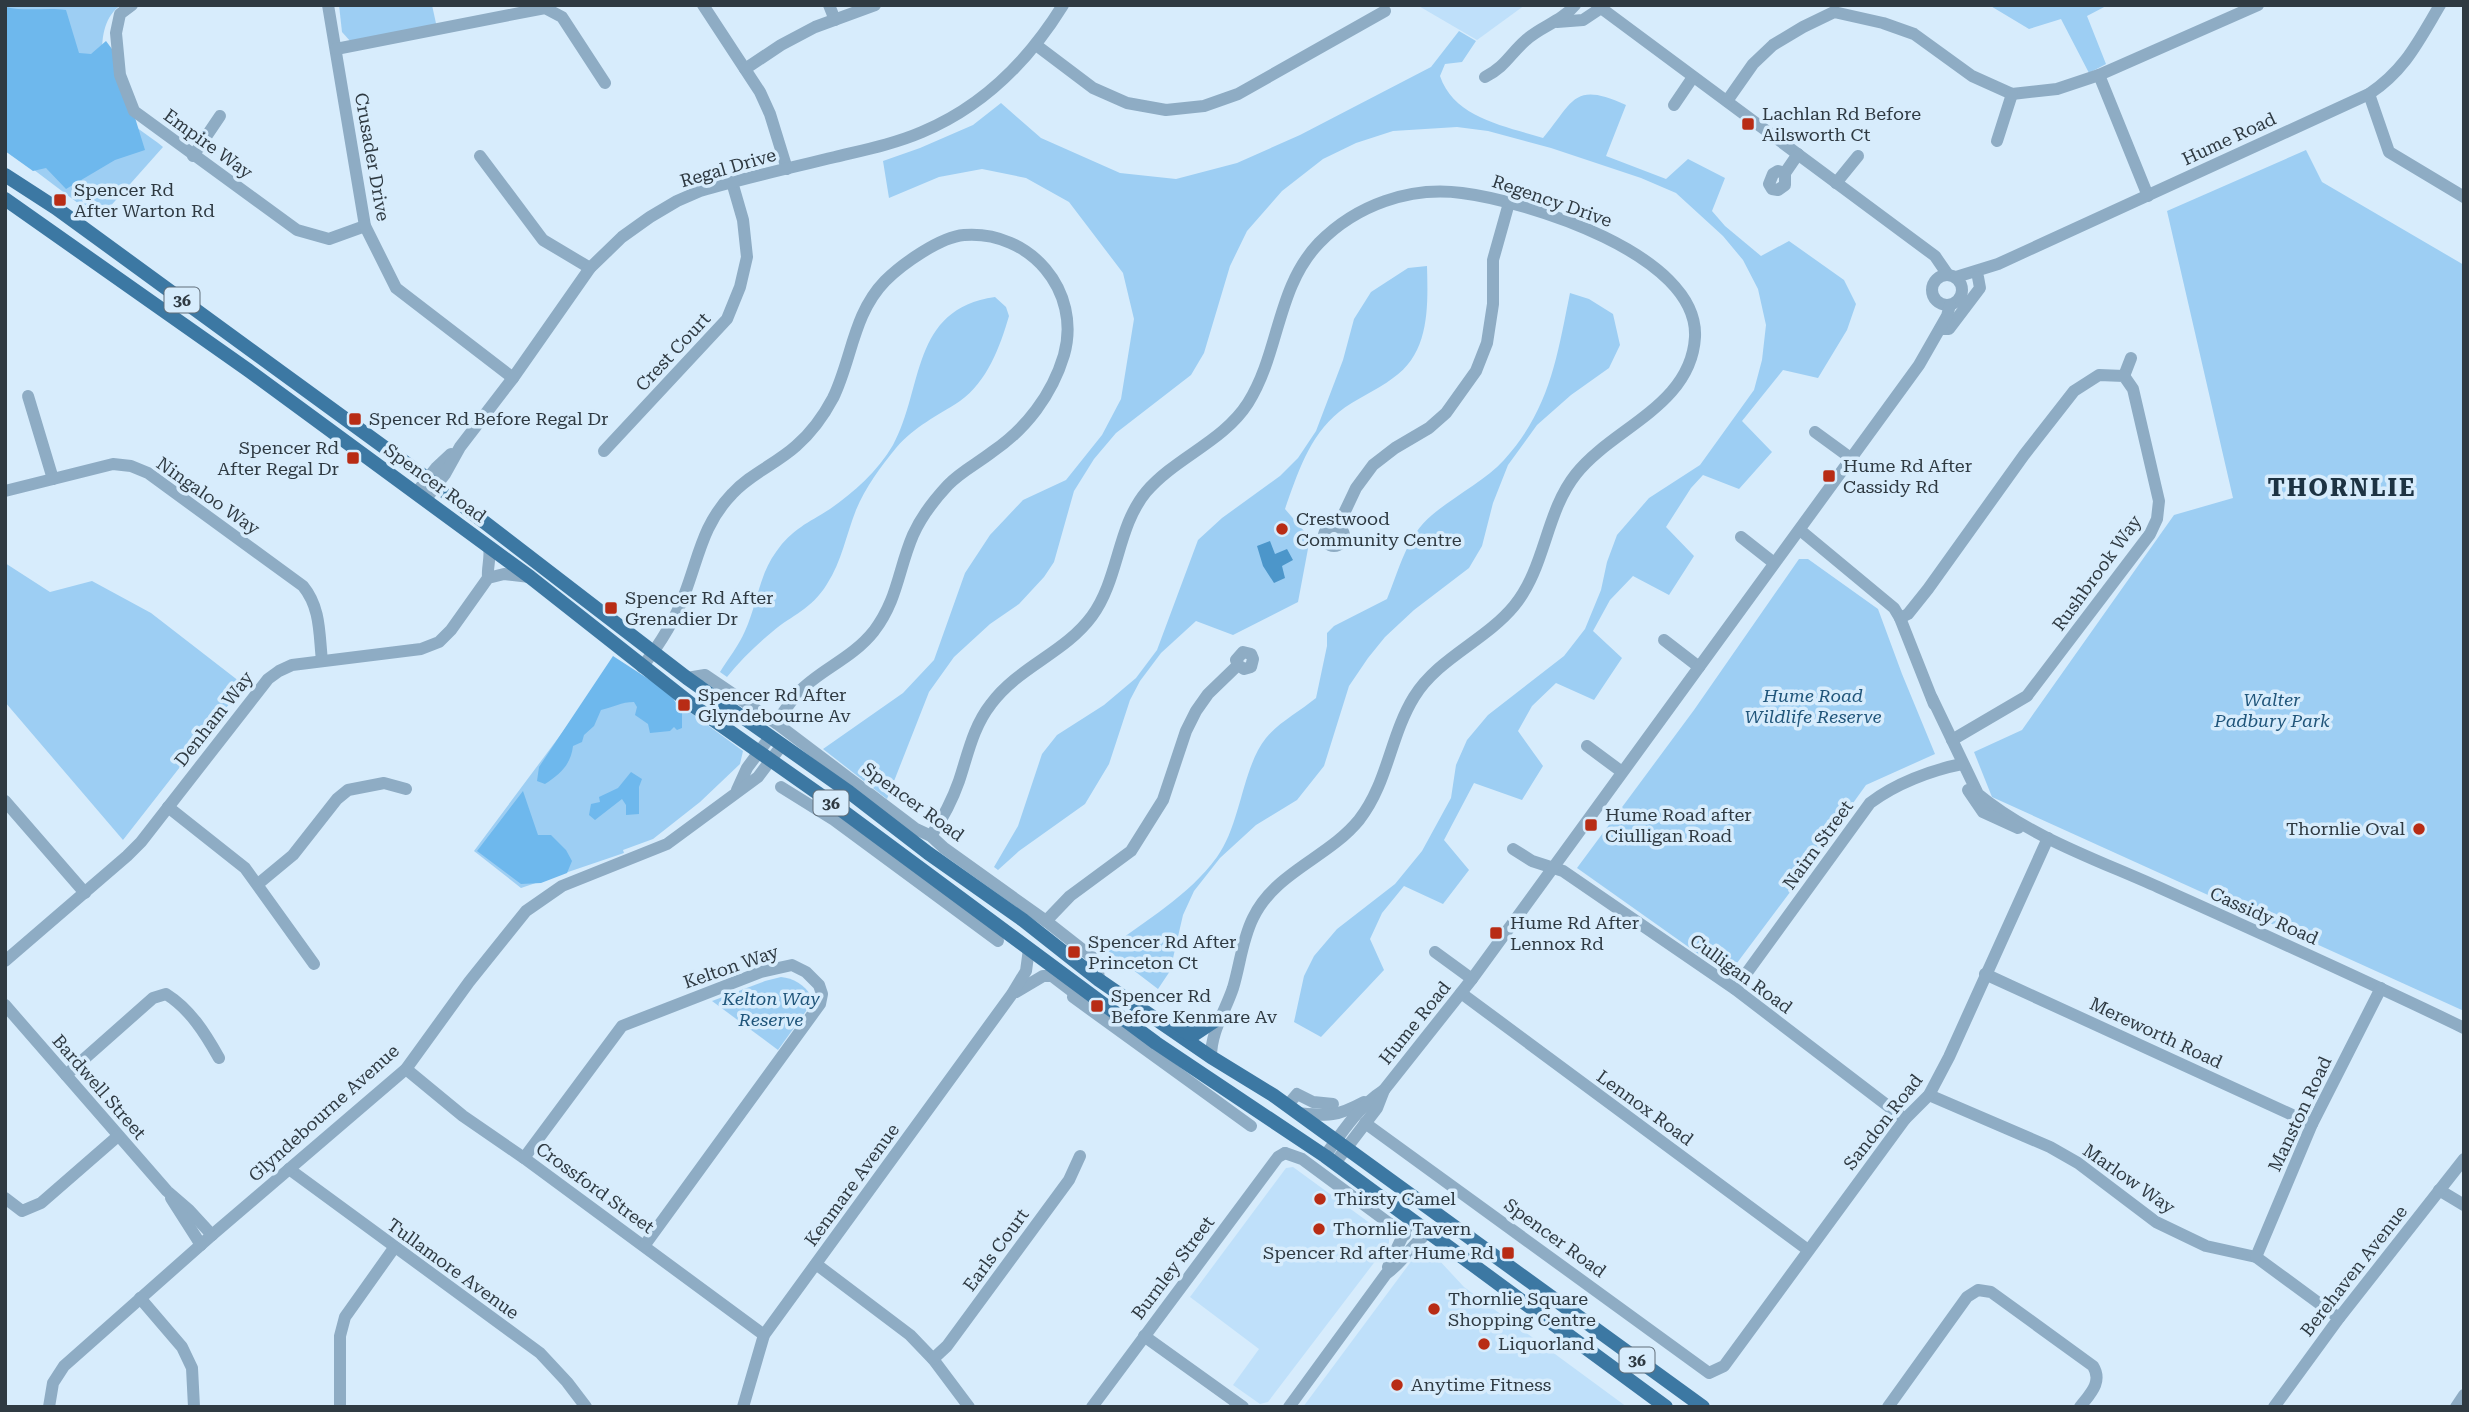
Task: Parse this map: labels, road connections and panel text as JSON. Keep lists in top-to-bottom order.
{
  "streets": {
    "main road": ["36", "Spencer Road"],
    "street": [
      "Hume Road",
      "Empire Way",
      "Crusader Drive",
      "Regal Drive",
      "Regency Drive",
      "Crest Court",
      "Ningaloo Way",
      "Rushbrook Way",
      "Denham Way",
      "Nairn Street",
      "Cassidy Road",
      "Kelton Way",
      "Culligan Road",
      "Mereworth Road",
      "Bardwell Street",
      "Lennox Road",
      "Glyndebourne Avenue",
      "Manston Road",
      "Sandon Road",
      "Marlow Way",
      "Kenmare Avenue",
      "Crossford Street",
      "Earls Court",
      "Burnley Street",
      "Tullamore Avenue",
      "Berehaven Avenue"
    ]
  },
  "crossings": [
    ["Hume Road", "Spencer Road"],
    ["Hume Road", "Cassidy Road"],
    ["Hume Road", "Culligan Road"],
    ["Hume Road", "Lennox Road"],
    ["Empire Way", "Crusader Drive"],
    ["Crusader Drive", "Regal Drive"],
    ["Regal Drive", "Crest Court"],
    ["Regal Drive", "Spencer Road"],
    ["Regency Drive", "Spencer Road"],
    ["Spencer Road", "Glyndebourne Avenue"],
    ["Spencer Road", "Sandon Road"],
    ["Spencer Road", "Kenmare Avenue"],
    ["Ningaloo Way", "Denham Way"],
    ["Rushbrook Way", "Cassidy Road"],
    ["Nairn Street", "Cassidy Road"],
    ["Nairn Street", "Culligan Road"],
    ["Cassidy Road", "Manston Road"],
    ["Cassidy Road", "Sandon Road"],
    ["Kelton Way", "Crossford Street"],
    ["Culligan Road", "Sandon Road"],
    ["Mereworth Road", "Manston Road"],
    ["Mereworth Road", "Sandon Road"],
    ["Bardwell Street", "Glyndebourne Avenue"],
    ["Lennox Road", "Sandon Road"],
    ["Glyndebourne Avenue", "Crossford Street"],
    ["Glyndebourne Avenue", "Tullamore Avenue"],
    ["Manston Road", "Marlow Way"],
    ["Sandon Road", "Marlow Way"],
    ["Marlow Way", "Berehaven Avenue"],
    ["Kenmare Avenue", "Crossford Street"]
  ],
  "districts": ["THORNLIE"],
  "parks": ["Hume Road Wildlife Reserve", "Walter Padbury Park", "Kelton Way Reserve"],
  "places": {
    "transit": [
      "Lachlan Rd Before Ailsworth Ct",
      "Spencer Rd After Warton Rd",
      "Spencer Rd Before Regal Dr",
      "Spencer Rd After Regal Dr",
      "Hume Rd After Cassidy Rd",
      "Spencer Rd After Grenadier Dr",
      "Spencer Rd After Glyndebourne Av",
      "Hume Road after Ciulligan Road",
      "Hume Rd After Lennox Rd",
      "Spencer Rd After Princeton Ct",
      "Spencer Rd Before Kenmare Av",
      "Spencer Rd after Hume Rd"
    ],
    "other": [
      "Crestwood Community Centre",
      "Thornlie Oval",
      "Thirsty Camel",
      "Thornlie Tavern",
      "Thornlie Square Shopping Centre",
      "Liquorland",
      "Anytime Fitness"
    ]
  }
}
